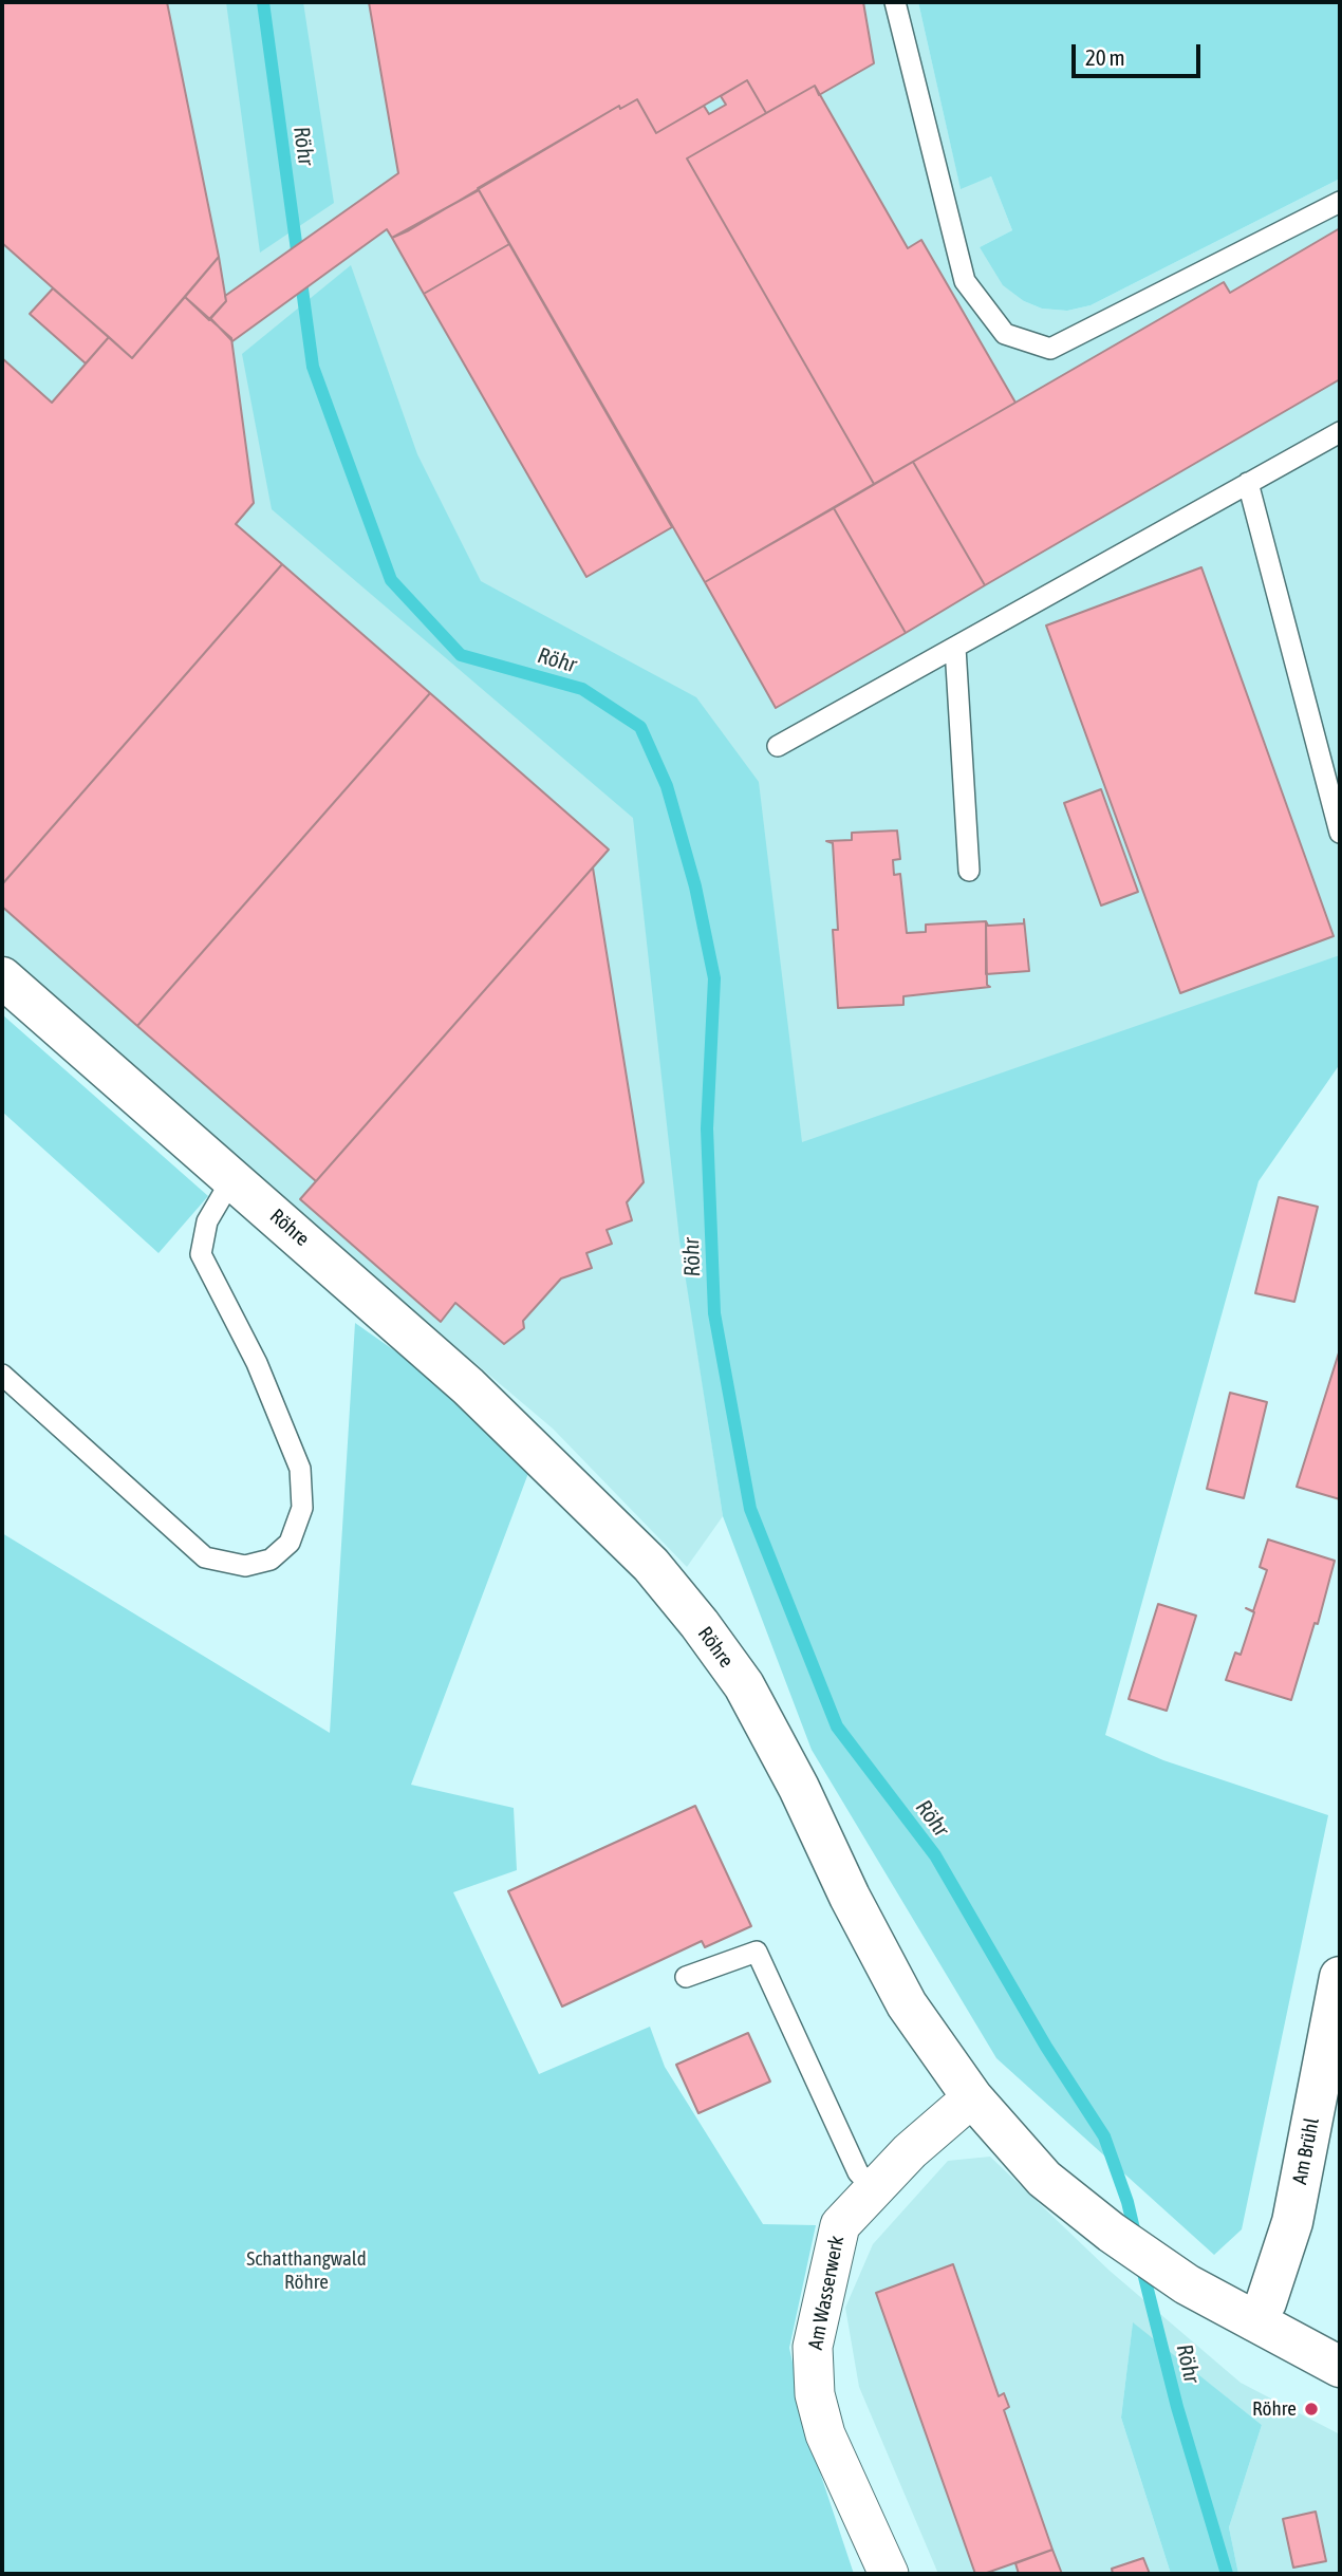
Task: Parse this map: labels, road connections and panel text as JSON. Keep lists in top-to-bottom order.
{
  "streets": {
    "main road": ["Röhre", "Am Brühl"],
    "street": ["Am Wasserwerk"]
  },
  "crossings": [
    ["Röhre", "Am Brühl"],
    ["Röhre", "Am Wasserwerk"]
  ],
  "water": ["Röhr"],
  "parks": ["Schatthangwald Röhre"],
  "places": ["Röhre"],
  "scale_bar": "20 m"
}
